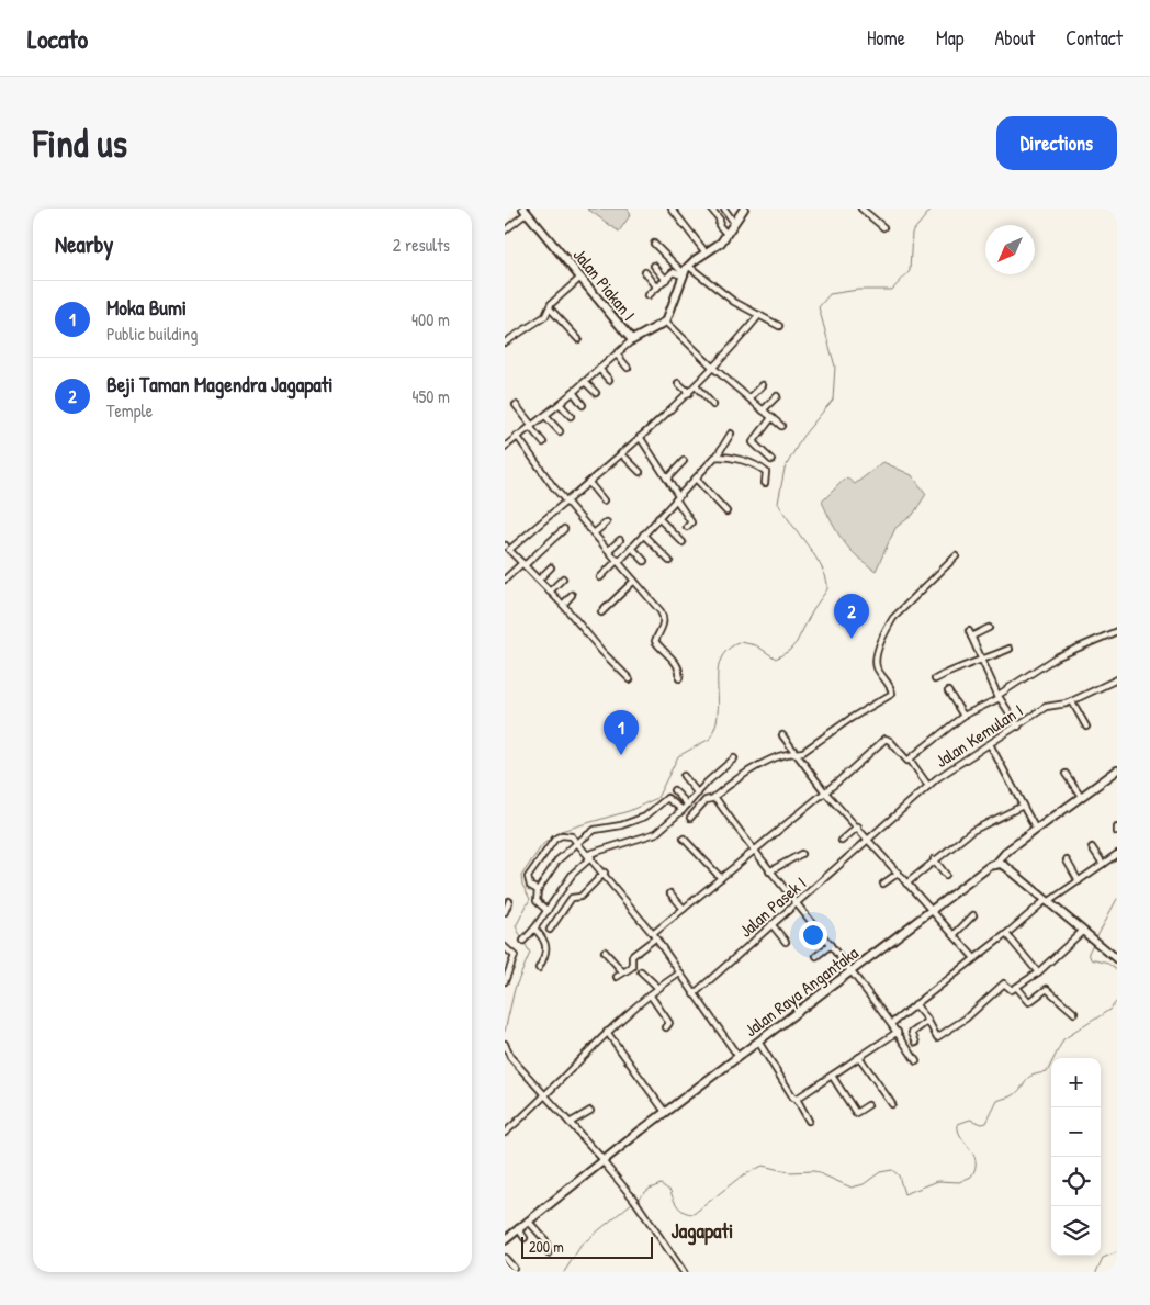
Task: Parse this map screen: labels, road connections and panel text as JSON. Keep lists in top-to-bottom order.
{
  "streets": {
    "main road": ["Jalan Piakan I", "Jalan Raya Angantaka"],
    "street": ["Jalan Kemulan I", "Jalan Pasek I"]
  },
  "crossings": [
    ["Jalan Kemulan I", "Jalan Pasek I"]
  ],
  "districts": ["Jagapati"],
  "scale_bar": "200 m",
  "north": "bottom left",
  "page": {
    "header": "Locato",
    "nav": [
      "Home",
      "Map",
      "About",
      "Contact"
    ],
    "buttons": "Directions",
    "title": "Find us",
    "heading": ["Nearby", "2 results"],
    "list": [
      {
        "mark": "1",
        "name": "Moka Bumi",
        "note": "Public building",
        "value": "400 m"
      },
      {
        "mark": "2",
        "name": "Beji Taman Magendra Jagapati",
        "note": "Temple",
        "value": "450 m"
      }
    ],
    "pins": ["2", "1"],
    "map_buttons": ["+", "−"],
    "scale": "200 m"
  }
}
